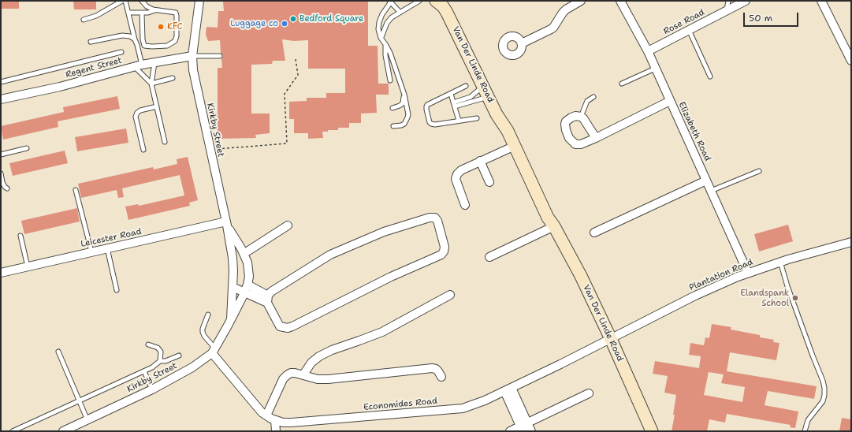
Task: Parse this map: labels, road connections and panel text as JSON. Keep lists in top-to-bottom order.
{
  "streets": {
    "main road": ["Van Der Linde Road"],
    "street": [
      "Rose Road",
      "Regent Street",
      "Kirkby Street",
      "Elizabeth Road",
      "Leicester Road",
      "Plantation Road",
      "Economides Road"
    ]
  },
  "crossings": [
    ["Rose Road", "Elizabeth Road"],
    ["Van Der Linde Road", "Plantation Road"],
    ["Van Der Linde Road", "Economides Road"],
    ["Regent Street", "Kirkby Street"],
    ["Kirkby Street", "Leicester Road"],
    ["Kirkby Street", "Economides Road"],
    ["Elizabeth Road", "Plantation Road"],
    ["Plantation Road", "Economides Road"]
  ],
  "places": [
    "Bedford Square",
    "Luggage co",
    "KFC",
    "Elandspank School"
  ],
  "scale_bar": "50 m"
}
